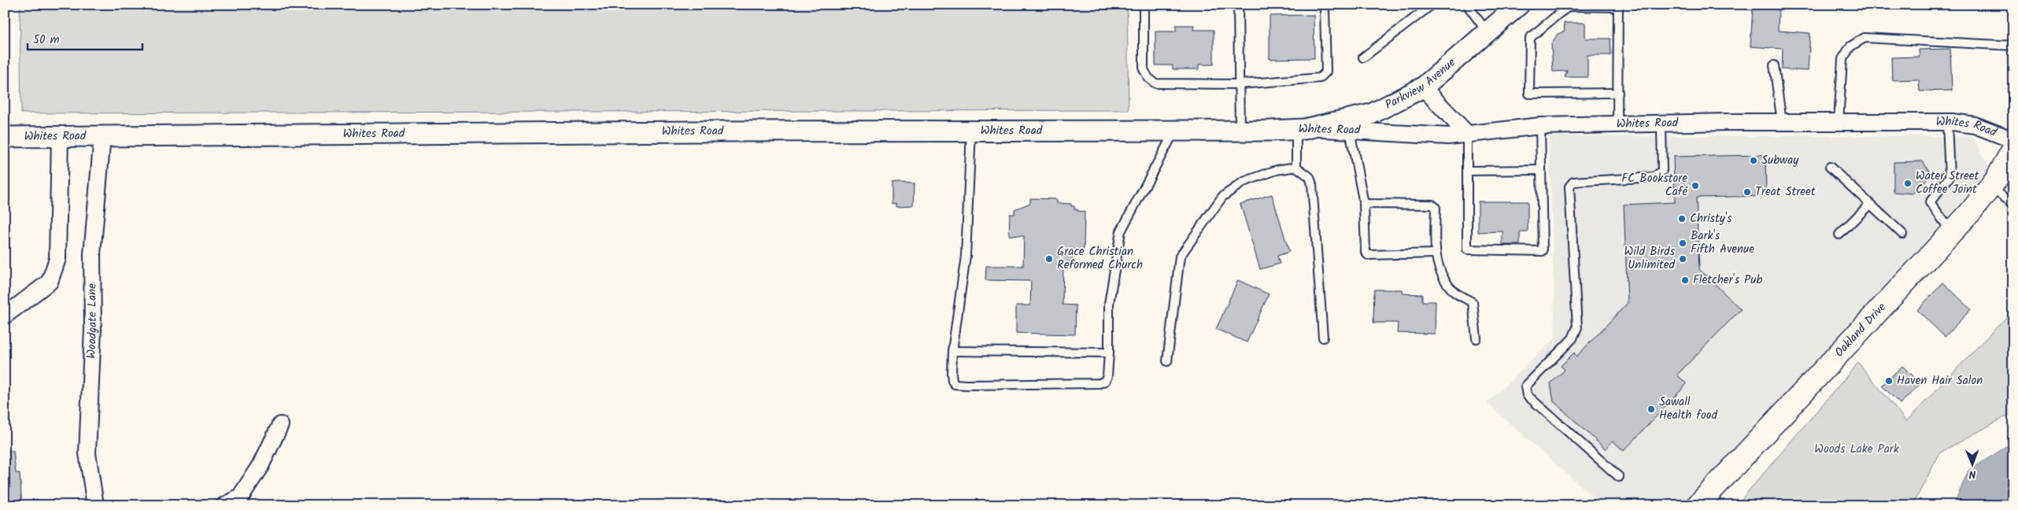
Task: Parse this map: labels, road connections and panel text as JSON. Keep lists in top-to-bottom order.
{
  "streets": {
    "main road": ["Oakland Drive"],
    "street": ["Parkview Avenue", "Whites Road", "Woodgate Lane"]
  },
  "crossings": [
    ["Parkview Avenue", "Whites Road"],
    ["Whites Road", "Woodgate Lane"]
  ],
  "parks": ["Woods Lake Park"],
  "places": [
    "Subway",
    "Water Street Coffee Joint",
    "FC Bookstore Café",
    "Treat Street",
    "Christy's",
    "Bark's Fifth Avenue",
    "Grace Christian Reformed Church",
    "Wild Birds Unlimited",
    "Fletcher's Pub",
    "Haven Hair Salon",
    "Sawall Health food"
  ],
  "scale_bar": "50 m",
  "north": "bottom"
}
